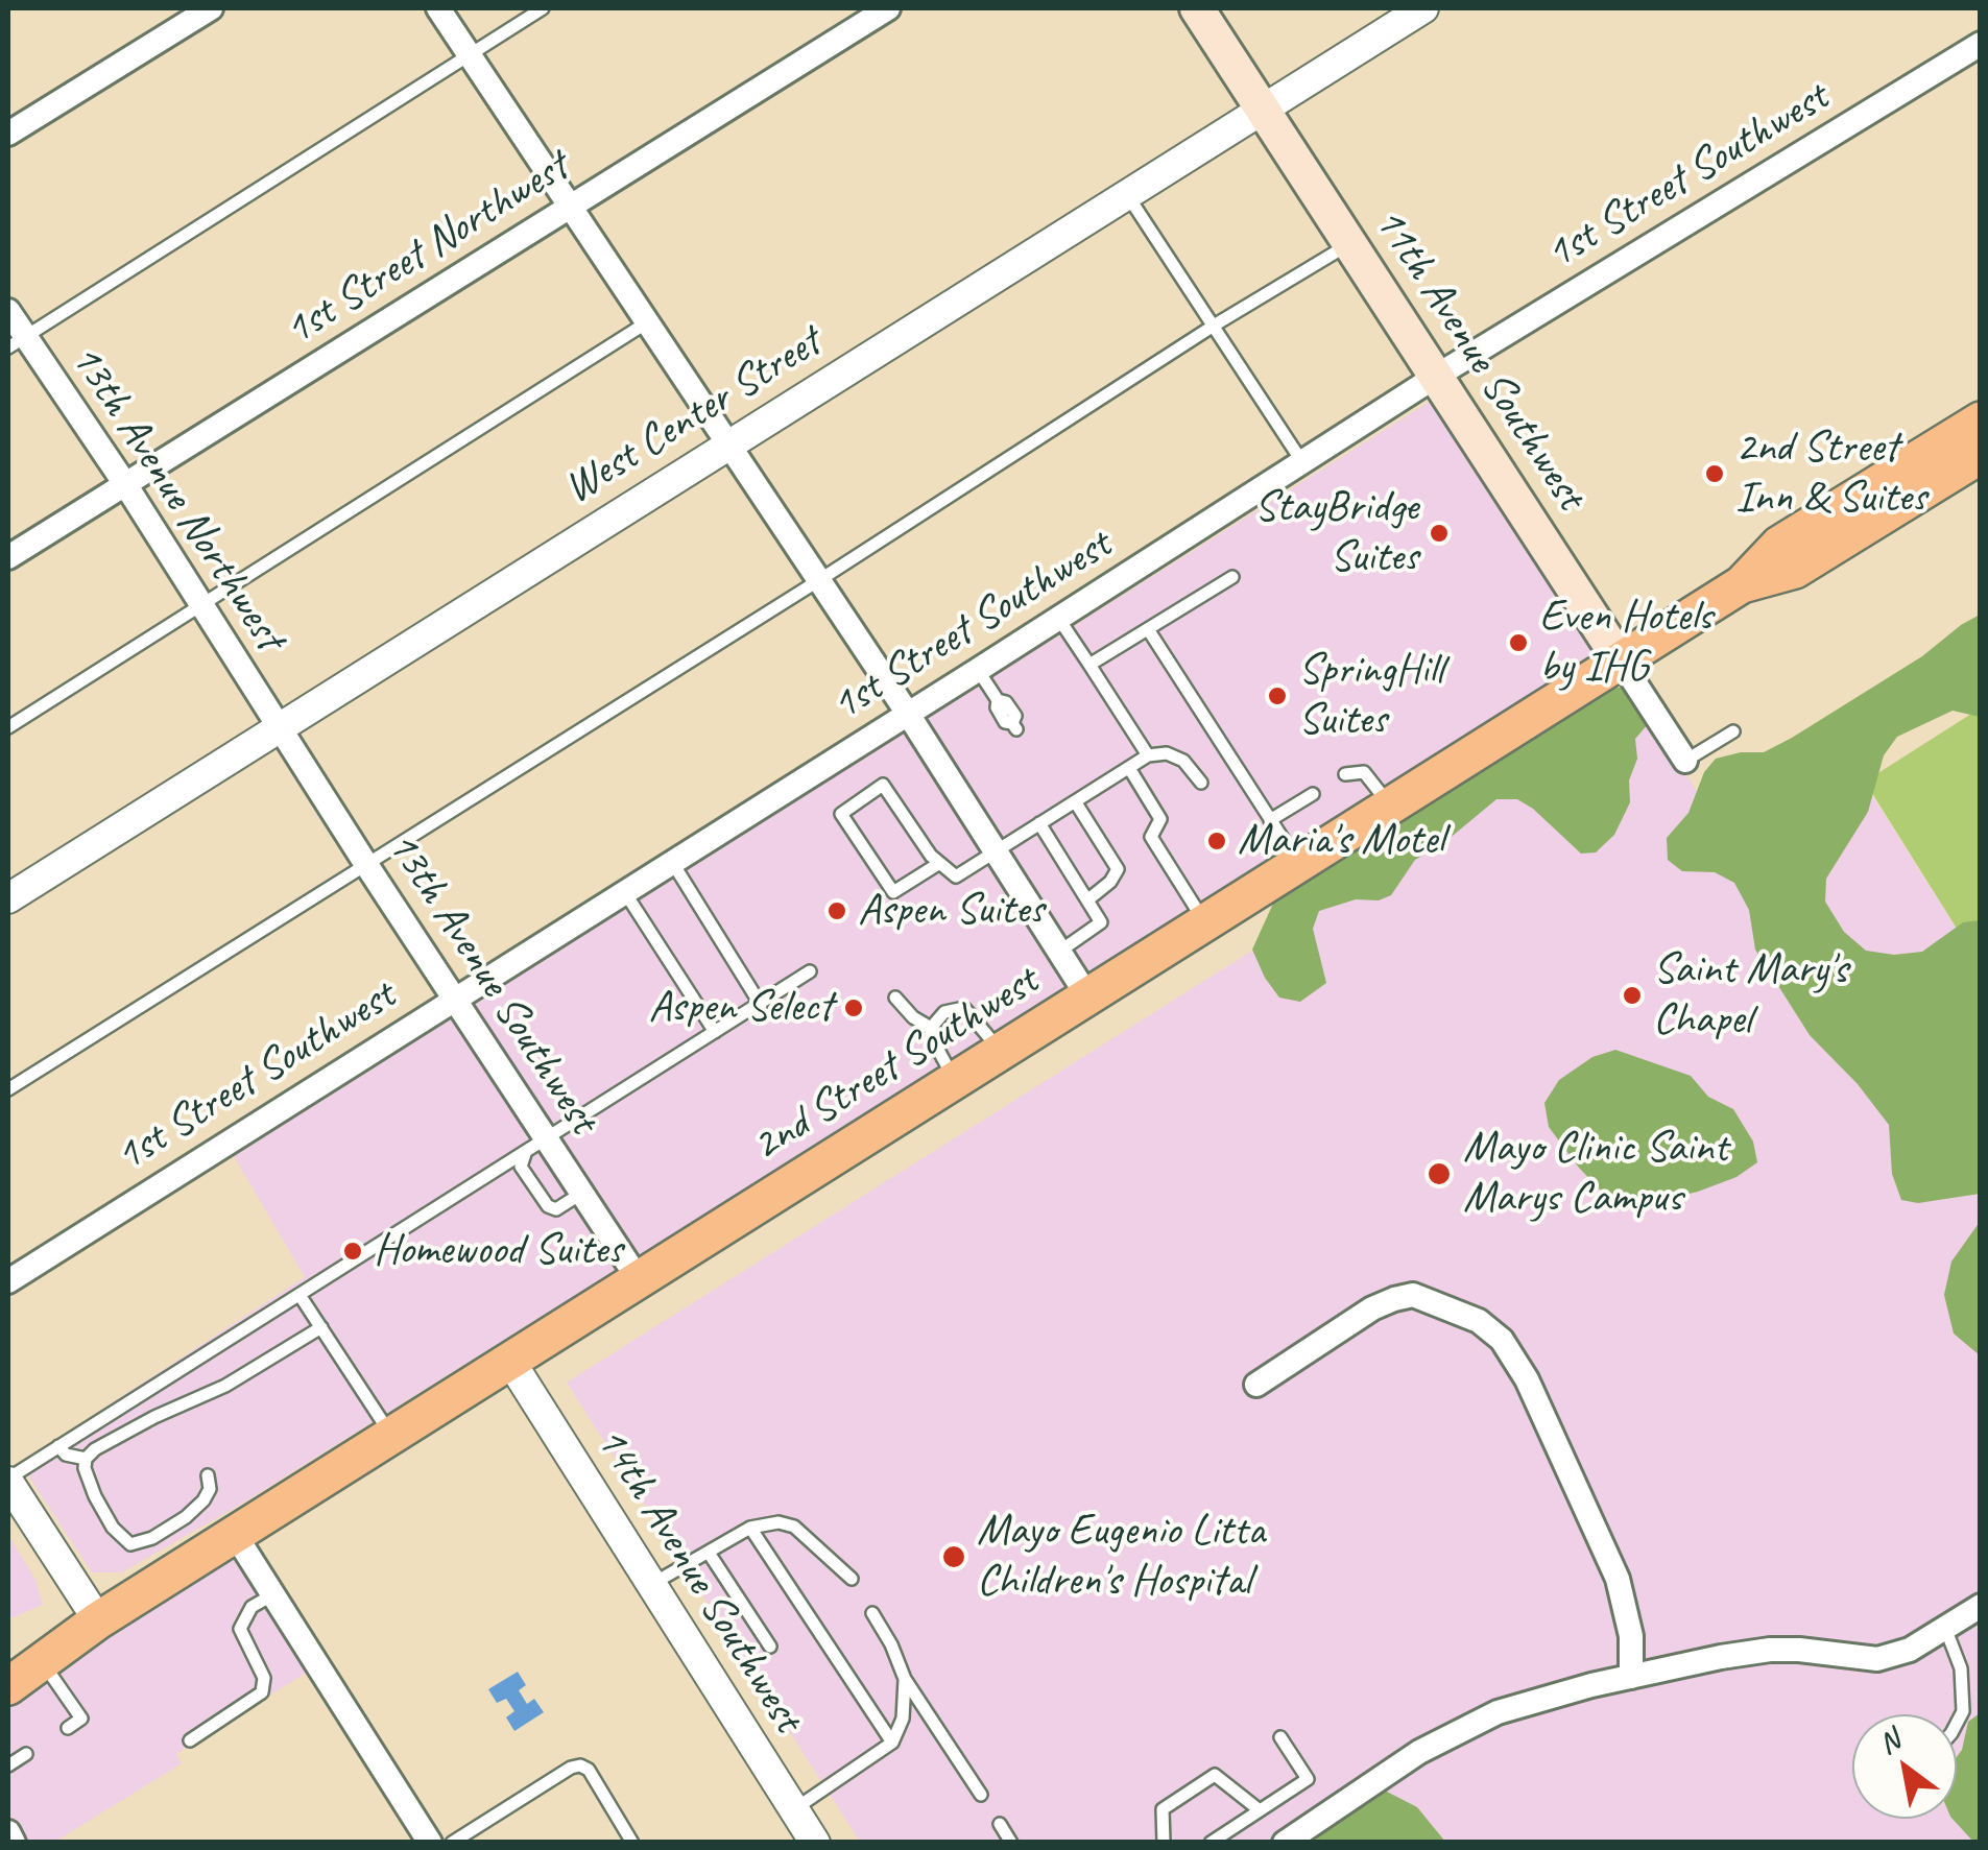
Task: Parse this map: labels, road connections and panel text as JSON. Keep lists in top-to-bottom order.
{
  "streets": {
    "main road": ["11th Avenue Southwest", "2nd Street Southwest"],
    "street": [
      "1st Street Southwest",
      "1st Street Northwest",
      "West Center Street",
      "13th Avenue Northwest",
      "13th Avenue Southwest",
      "14th Avenue Southwest"
    ]
  },
  "crossings": [
    ["1st Street Southwest", "11th Avenue Southwest"],
    ["1st Street Southwest", "13th Avenue Southwest"],
    ["1st Street Northwest", "13th Avenue Northwest"],
    ["11th Avenue Southwest", "West Center Street"],
    ["11th Avenue Southwest", "2nd Street Southwest"],
    ["West Center Street", "13th Avenue Northwest"],
    ["West Center Street", "13th Avenue Southwest"],
    ["13th Avenue Northwest", "13th Avenue Southwest"],
    ["13th Avenue Southwest", "2nd Street Southwest"],
    ["2nd Street Southwest", "14th Avenue Southwest"]
  ],
  "places": [
    "2nd Street Inn & Suites",
    "StayBridge Suites",
    "Even Hotels by IHG",
    "SpringHill Suites",
    "Maria's Motel",
    "Aspen Suites",
    "Saint Mary's Chapel",
    "Aspen Select",
    "Mayo Clinic Saint Marys Campus",
    "Homewood Suites",
    "Mayo Eugenio Litta Children's Hospital"
  ],
  "north": "top left"
}
